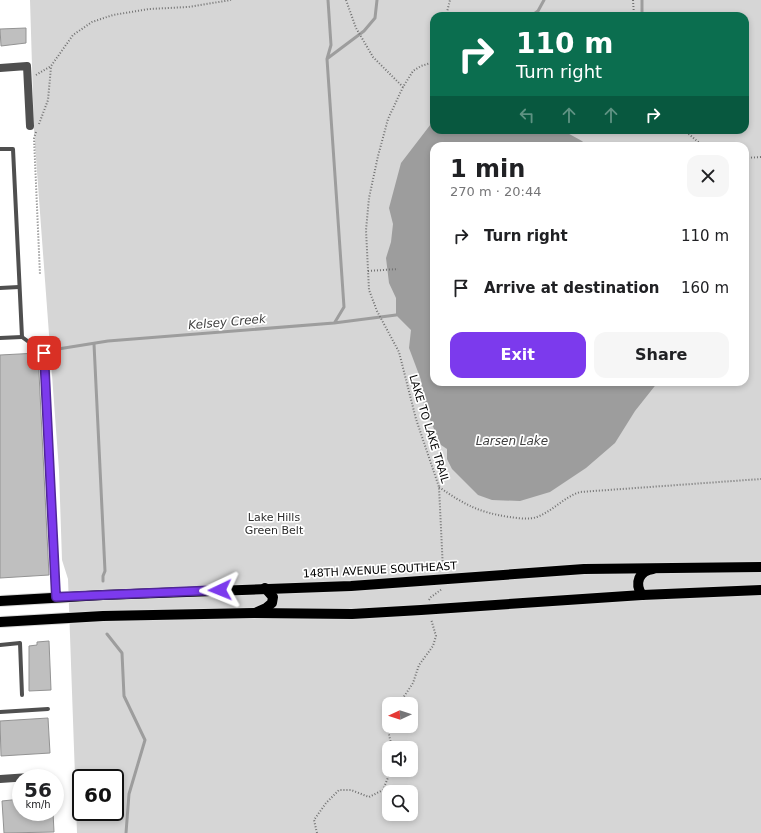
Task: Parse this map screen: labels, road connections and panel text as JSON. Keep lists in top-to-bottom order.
{
  "streets": {
    "main road": ["148TH AVENUE SOUTHEAST"],
    "path": ["LAKE TO LAKE TRAIL"]
  },
  "water": ["Kelsey Creek", "Larsen Lake"],
  "parks": ["Lake Hills Green Belt"],
  "north": "left",
  "page": {
    "turn": ["110 m", "Turn right"],
    "heading": ["1 min", "270 m · 20:44"],
    "list": [
      {
        "name": "Turn right",
        "value": "110 m"
      },
      {
        "name": "Arrive at destination",
        "value": "160 m"
      }
    ],
    "buttons": ["Exit", "Share"],
    "speed": "56 km/h",
    "limit": "60"
  }
}
